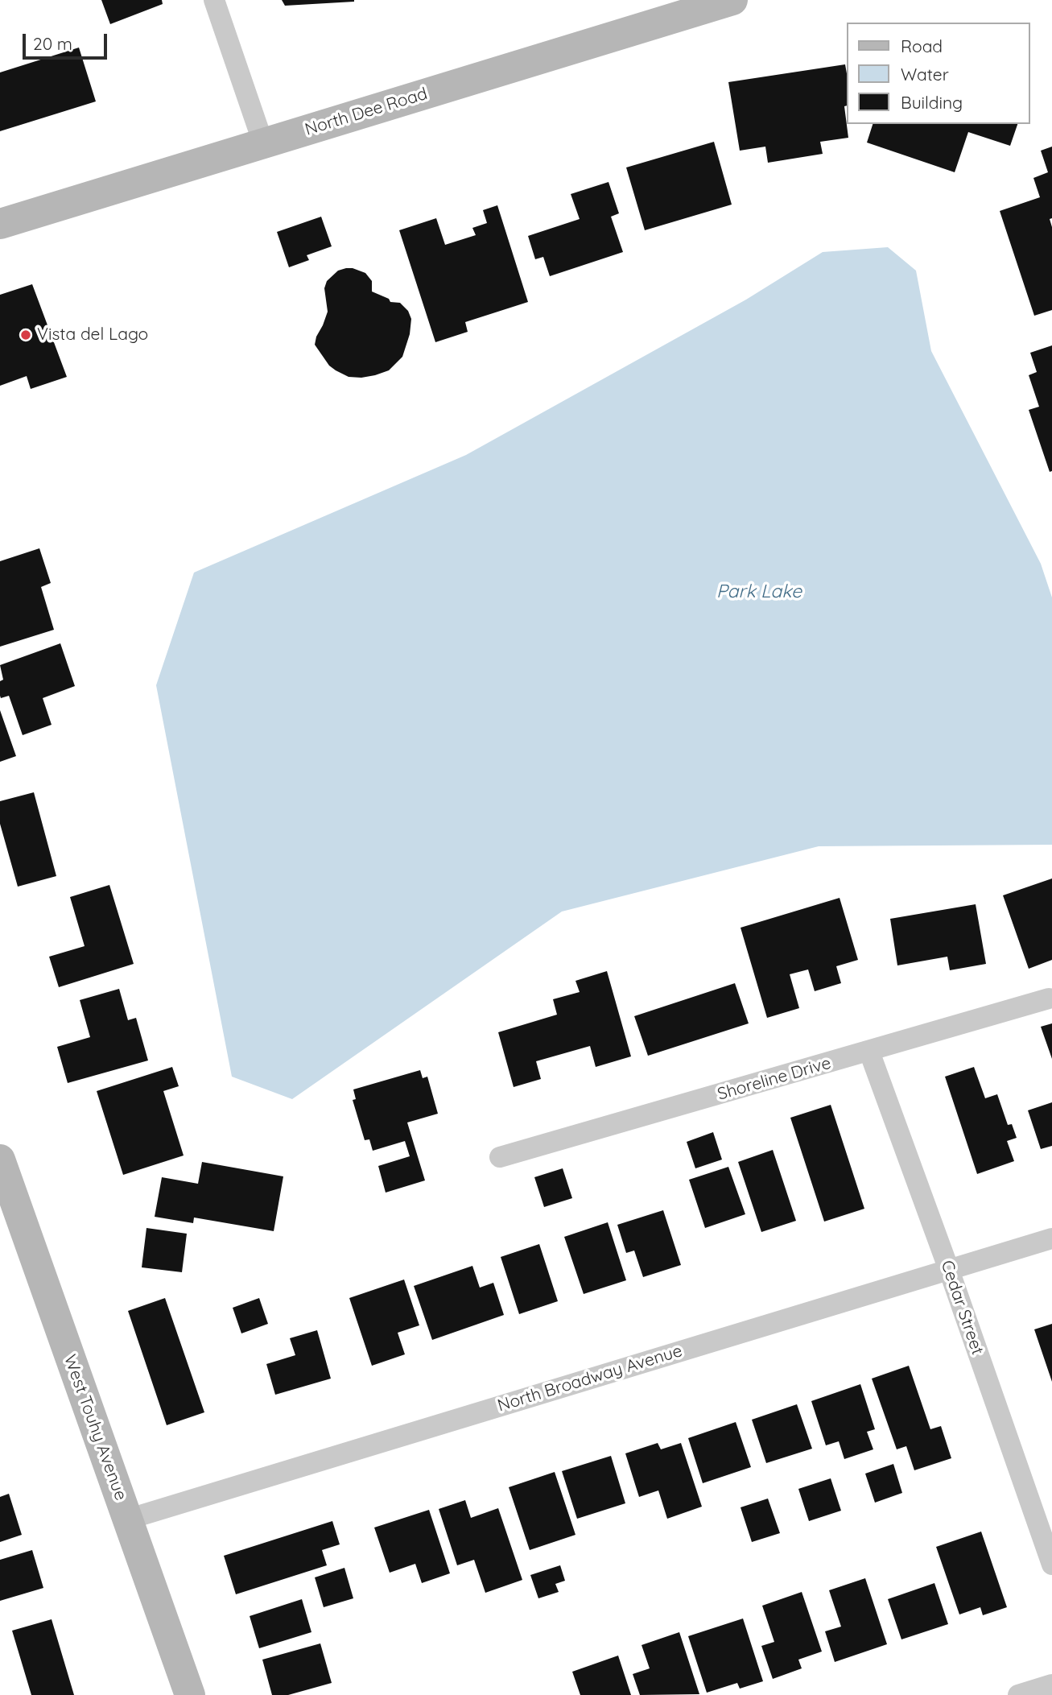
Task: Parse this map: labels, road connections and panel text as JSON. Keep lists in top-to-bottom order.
{
  "streets": {
    "main road": ["North Dee Road", "West Touhy Avenue"],
    "street": ["Shoreline Drive", "Cedar Street", "North Broadway Avenue"]
  },
  "crossings": [
    ["Shoreline Drive", "Cedar Street"],
    ["Cedar Street", "North Broadway Avenue"],
    ["North Broadway Avenue", "West Touhy Avenue"]
  ],
  "water": ["Park Lake"],
  "places": ["Vista del Lago"],
  "legend": ["Road", "Water", "Building"],
  "scale_bar": "20 m"
}
